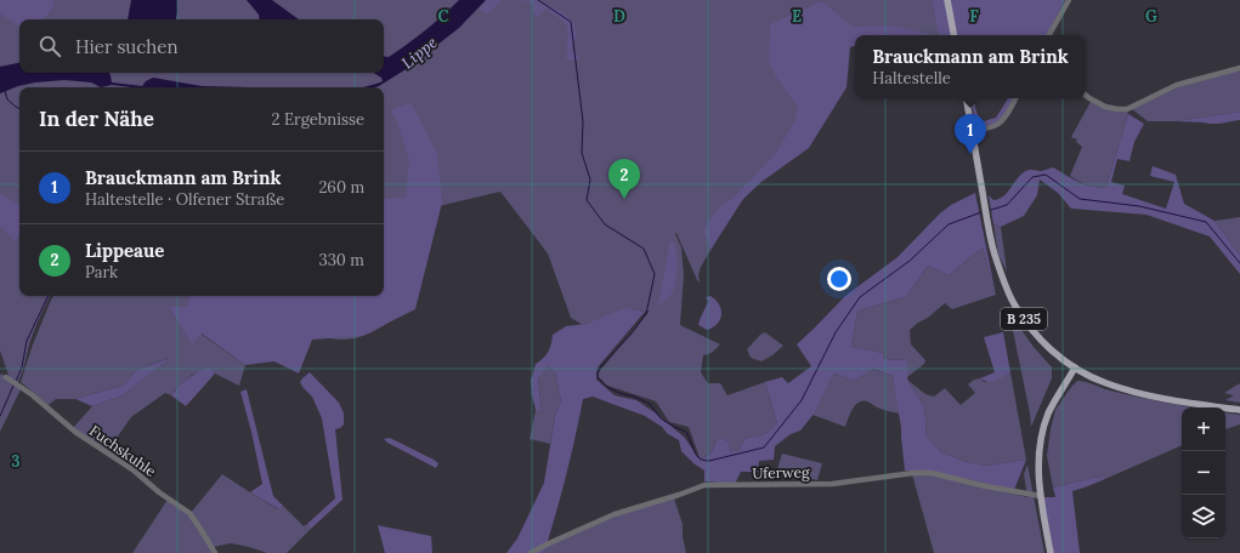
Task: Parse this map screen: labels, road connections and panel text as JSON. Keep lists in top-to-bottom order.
{
  "streets": {
    "main road": ["B 235"],
    "street": ["Fuchskuhle", "Uferweg"]
  },
  "water": ["Lippe"],
  "page": {
    "search": "Hier suchen",
    "popup": ["Brauckmann am Brink", "Haltestelle"],
    "heading": ["In der Nähe", "2 Ergebnisse"],
    "pins": ["1", "2"],
    "list": [
      {
        "mark": "1",
        "name": "Brauckmann am Brink",
        "note": "Haltestelle · Olfener Straße",
        "value": "260 m"
      },
      {
        "mark": "2",
        "name": "Lippeaue",
        "note": "Park",
        "value": "330 m"
      }
    ],
    "map_buttons": ["+", "−"]
  },
  "grid": {
    "columns": [
      "C",
      "D",
      "E",
      "F",
      "G"
    ],
    "rows": ["3"]
  }
}
